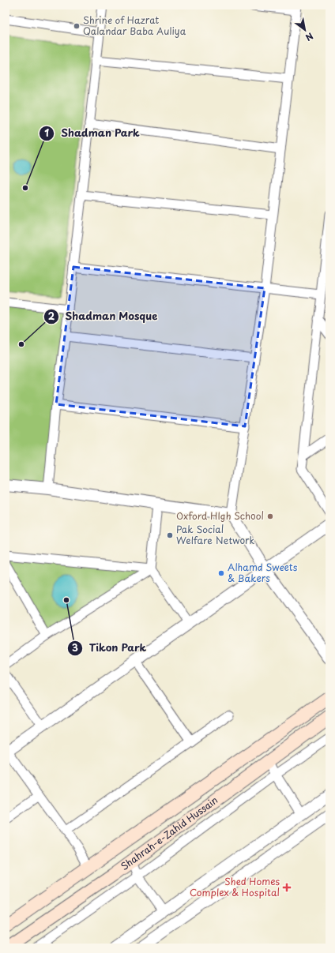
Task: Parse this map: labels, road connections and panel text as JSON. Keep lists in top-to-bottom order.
{
  "streets": {
    "main road": ["Shahrah-e-Zahid Hussain"]
  },
  "places": {
    "other": [
      "Shrine of Hazrat Qalandar Baba Auliya",
      "Shadman Park",
      "Shadman Mosque",
      "Oxford HIgh School",
      "Pak Social Welfare Network",
      "Alhamd Sweets & Bakers",
      "Tikon Park"
    ],
    "health": ["Shed Homes Complex & Hospital"]
  },
  "north": "bottom right"
}
